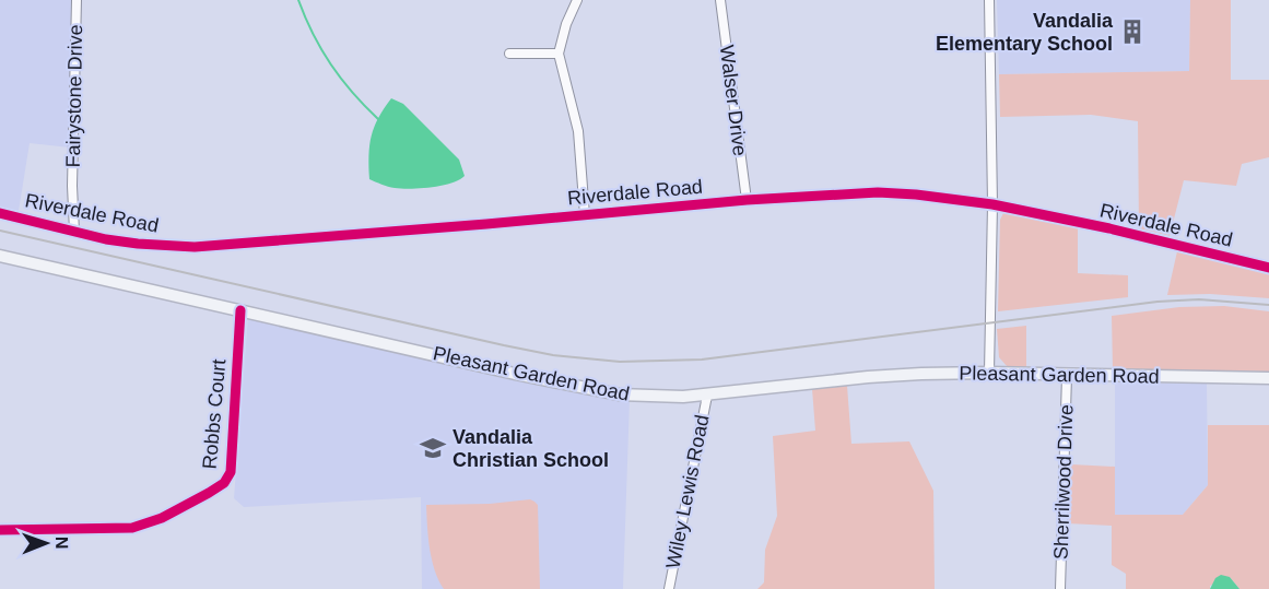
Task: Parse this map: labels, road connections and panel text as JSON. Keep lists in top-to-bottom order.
{
  "streets": {
    "main road": ["Pleasant Garden Road"],
    "street": [
      "Fairystone Drive",
      "Walser Drive",
      "Riverdale Road",
      "Robbs Court",
      "Sherrilwood Drive",
      "Wiley Lewis Road"
    ]
  },
  "crossings": [
    ["Fairystone Drive", "Riverdale Road"],
    ["Walser Drive", "Riverdale Road"],
    ["Pleasant Garden Road", "Robbs Court"],
    ["Pleasant Garden Road", "Sherrilwood Drive"],
    ["Pleasant Garden Road", "Wiley Lewis Road"]
  ],
  "places": {
    "building": ["Vandalia Elementary School"],
    "school or university": ["Vandalia Christian School"]
  },
  "north": "right"
}
